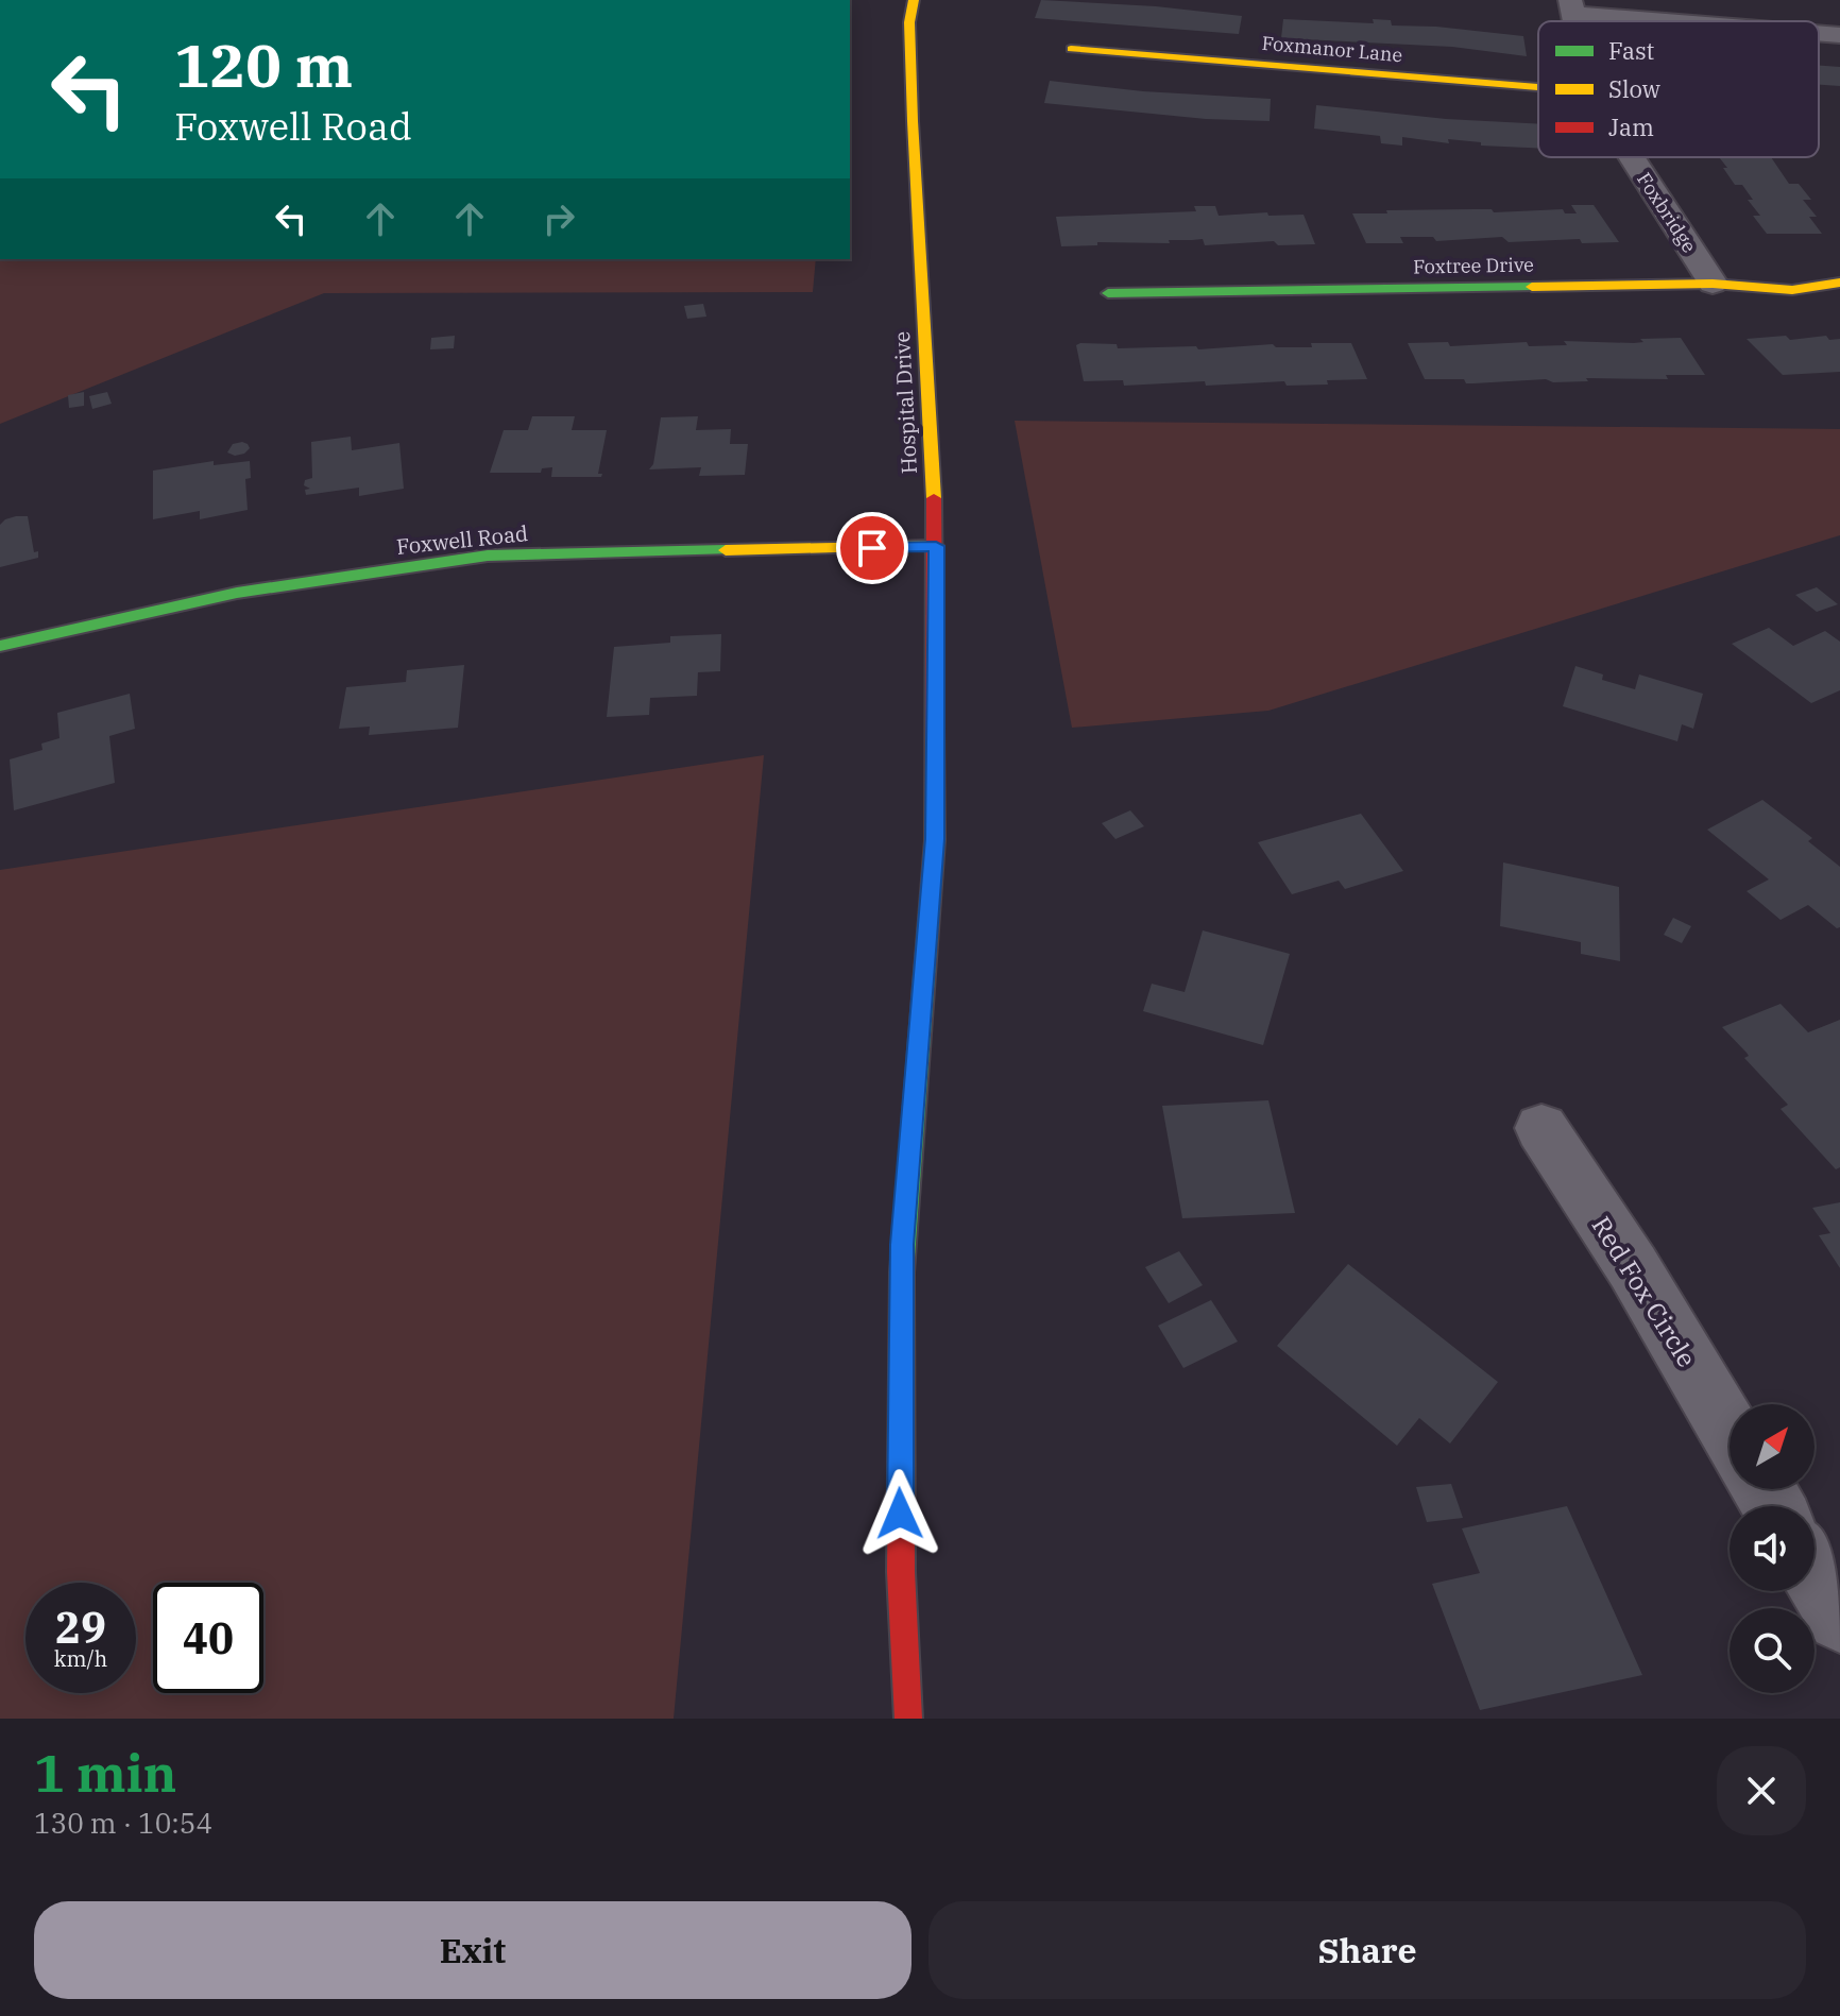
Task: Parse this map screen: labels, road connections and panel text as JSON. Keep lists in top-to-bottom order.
{
  "streets": {
    "street": [
      "Foxmanor Lane",
      "Foxbridge",
      "Foxtree Drive",
      "Hospital Drive",
      "Foxwell Road",
      "Red Fox Circle"
    ]
  },
  "crossings": [
    ["Foxbridge", "Foxtree Drive"],
    ["Hospital Drive", "Foxwell Road"]
  ],
  "legend": ["Fast", "Slow", "Jam"],
  "north": "top right",
  "page": {
    "turn": ["120 m", "Foxwell Road"],
    "speed": "29 km/h",
    "limit": "40",
    "heading": ["1 min", "130 m · 10:54"],
    "buttons": ["Exit", "Share"]
  }
}
